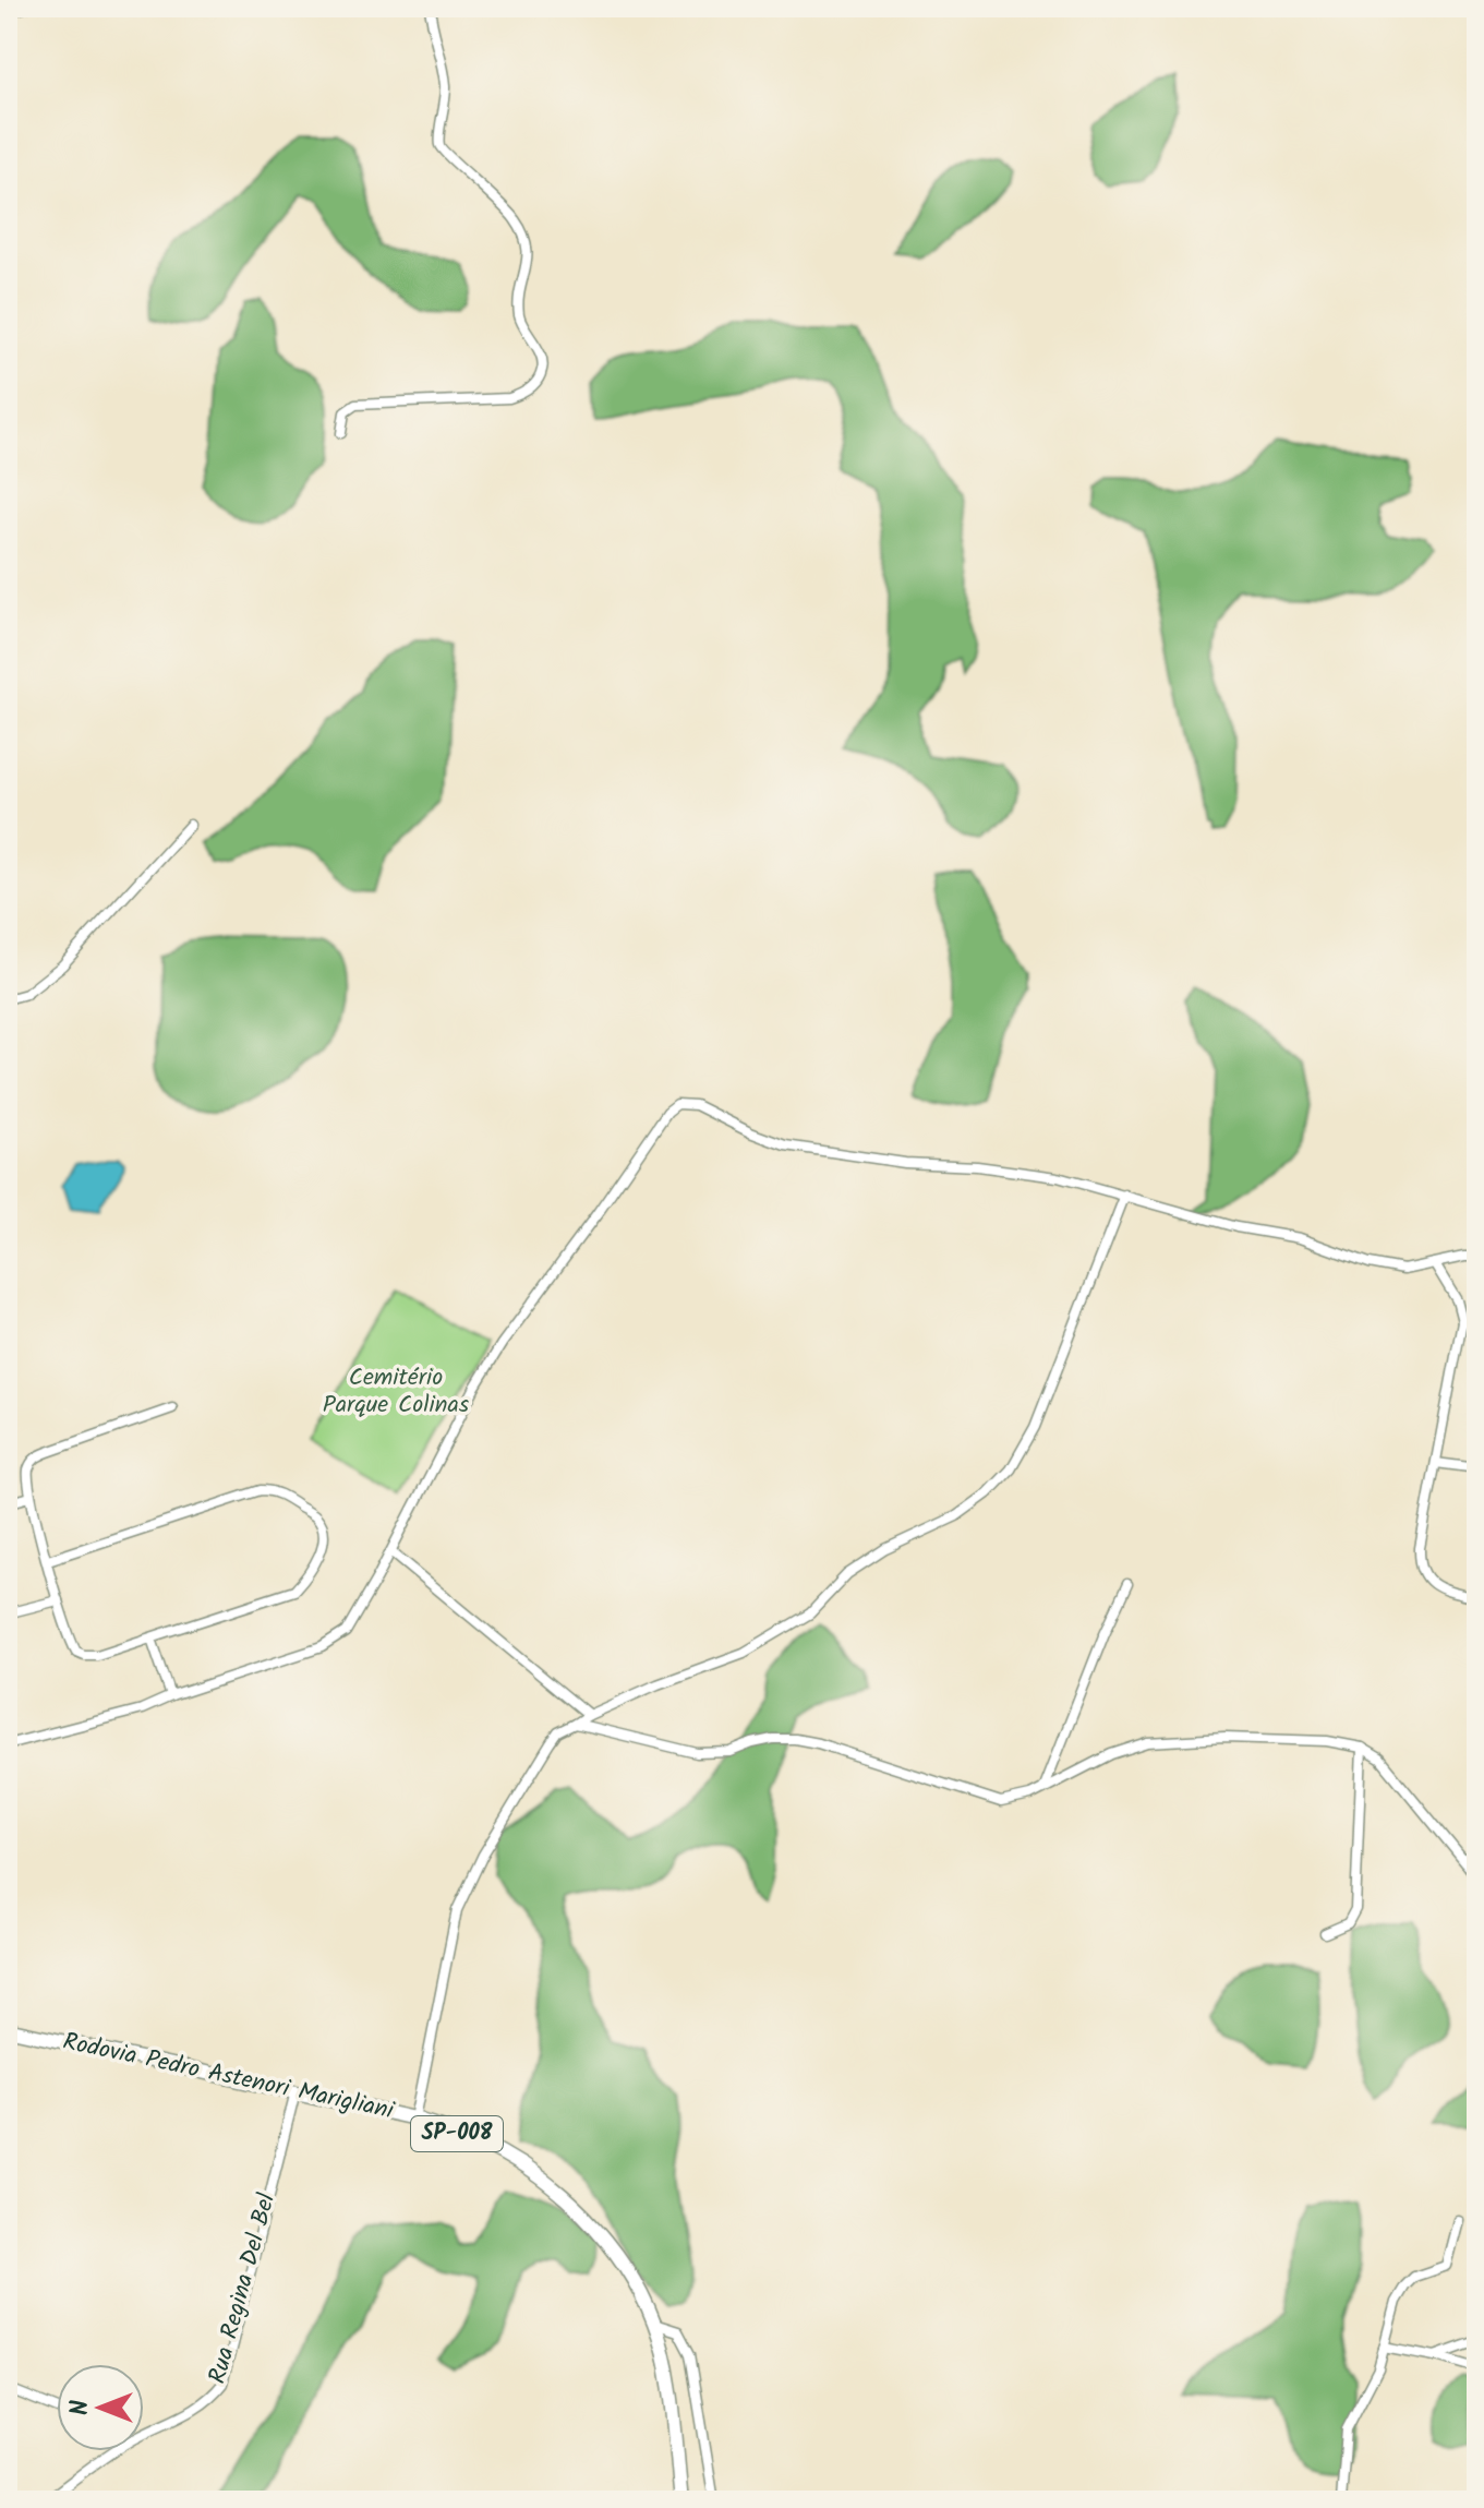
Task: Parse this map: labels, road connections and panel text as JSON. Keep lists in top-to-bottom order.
{
  "streets": {
    "main road": ["Rodovia Pedro Astenori Marigliani", "SP-008"],
    "street": ["Rua Regina Del Bel"]
  },
  "crossings": [
    ["Rodovia Pedro Astenori Marigliani", "Rua Regina Del Bel"]
  ],
  "parks": ["Cemitério Parque Colinas"],
  "north": "left"
}
